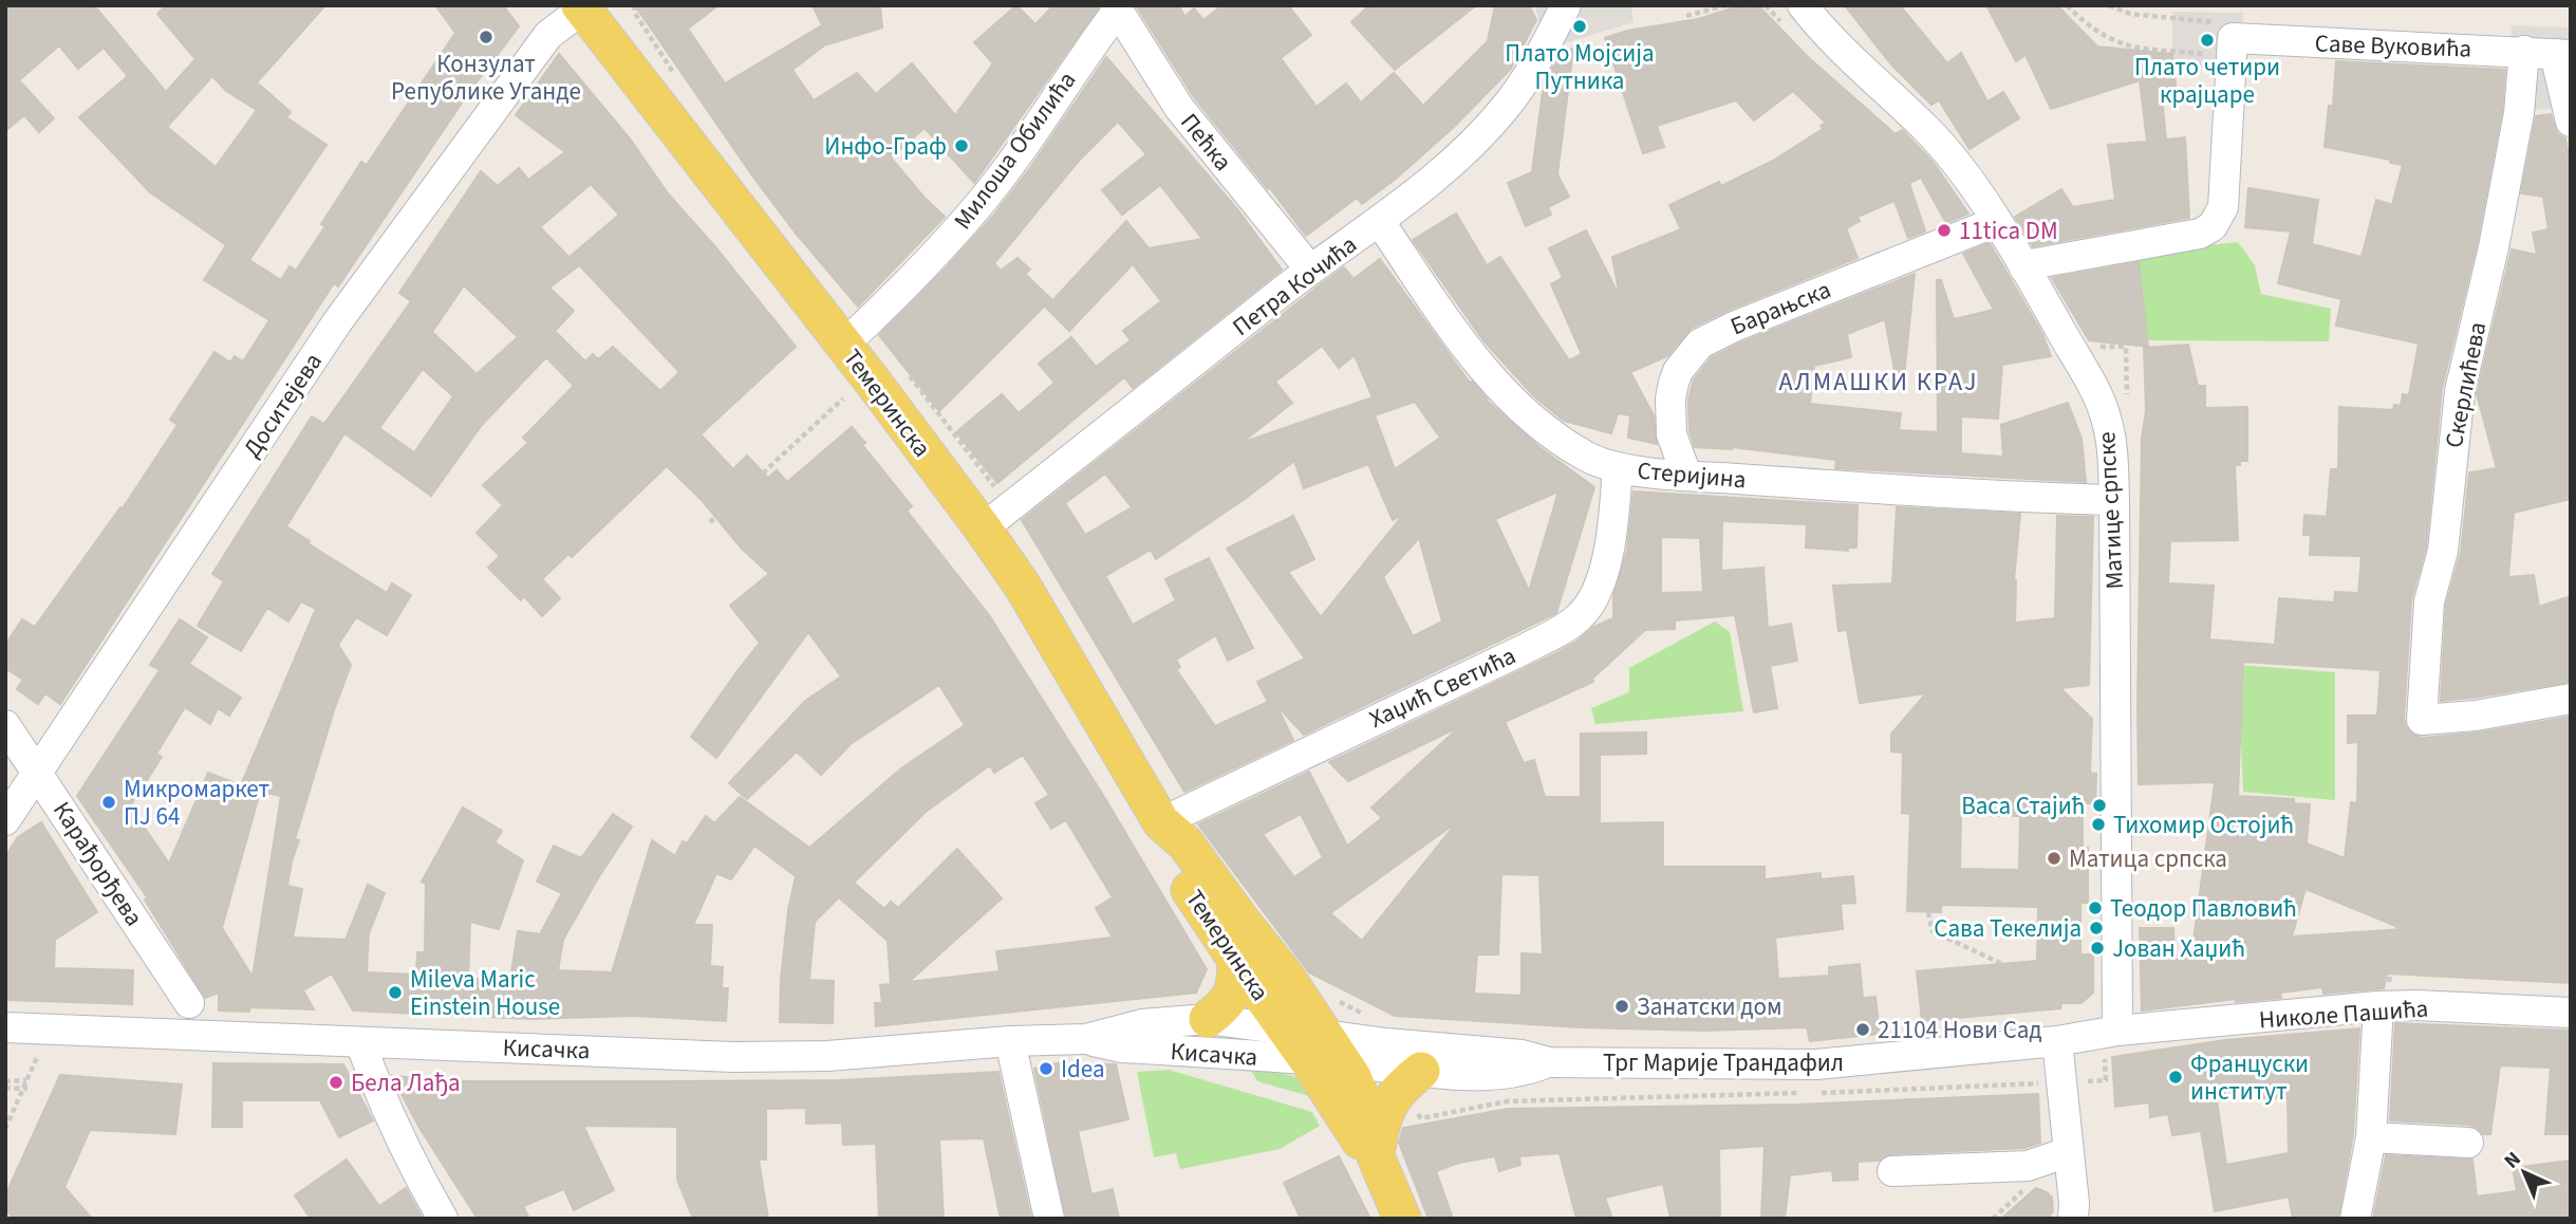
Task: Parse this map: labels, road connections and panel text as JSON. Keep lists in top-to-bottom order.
{
  "streets": {
    "main road": ["Темеринска"],
    "street": [
      "Саве Вуковића",
      "Пећка",
      "Милоша Обилића",
      "Петра Кочића",
      "Барањска",
      "Скерлићева",
      "Доситејева",
      "Стеријина",
      "Матице српске",
      "Хаџић Светића",
      "Карађорђева",
      "Николе Пашића",
      "Кисачка",
      "Трг Марије Трандафил"
    ]
  },
  "crossings": [
    ["Саве Вуковића", "Скерлићева"],
    ["Пећка", "Милоша Обилића"],
    ["Пећка", "Петра Кочића"],
    ["Милоша Обилића", "Темеринска"],
    ["Петра Кочића", "Темеринска"],
    ["Петра Кочића", "Стеријина"],
    ["Барањска", "Стеријина"],
    ["Барањска", "Матице српске"],
    ["Темеринска", "Доситејева"],
    ["Темеринска", "Хаџић Светића"],
    ["Темеринска", "Кисачка"],
    ["Темеринска", "Трг Марије Трандафил"],
    ["Доситејева", "Карађорђева"],
    ["Стеријина", "Матице српске"],
    ["Стеријина", "Хаџић Светића"],
    ["Матице српске", "Николе Пашића"],
    ["Матице српске", "Трг Марије Трандафил"],
    ["Николе Пашића", "Трг Марије Трандафил"],
    ["Кисачка", "Трг Марије Трандафил"]
  ],
  "districts": ["АЛМАШКИ КРАЈ"],
  "places": [
    "Плато Мојсија Путника",
    "Конзулат Републике Уганде",
    "Плато четири крајцаре",
    "Инфо-Граф",
    "11tica DM",
    "Микромаркет ПЈ 64",
    "Васа Стајић",
    "Тихомир Остојић",
    "Матица српска",
    "Теодор Павловић",
    "Сава Текелија",
    "Јован Хаџић",
    "Mileva Maric Einstein House",
    "Занатски дом",
    "21104 Нови Сад",
    "Idea",
    "Француски институт",
    "Бела Лађа"
  ],
  "north": "top left"
}
